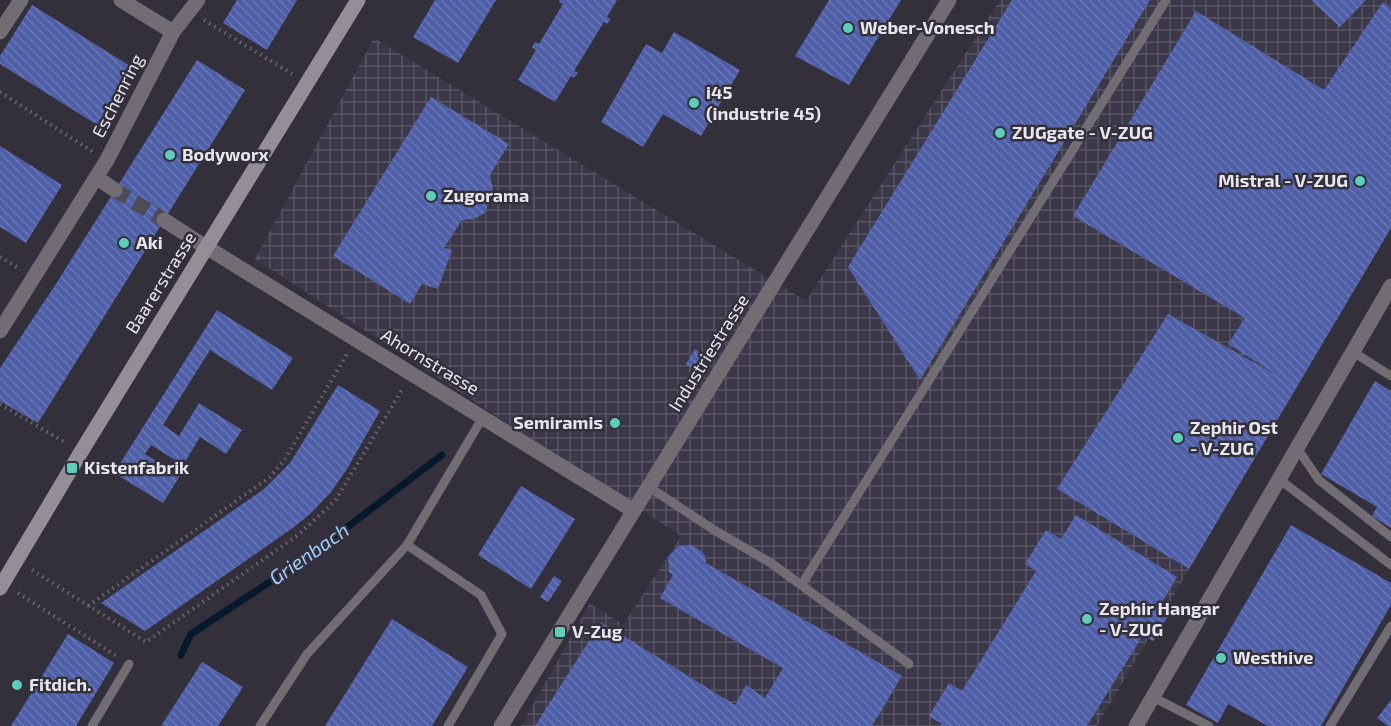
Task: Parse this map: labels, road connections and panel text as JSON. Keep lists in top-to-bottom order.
{
  "streets": {
    "main road": ["Baarerstrasse"],
    "street": ["Eschenring", "Industriestrasse", "Ahornstrasse"]
  },
  "crossings": [
    ["Baarerstrasse", "Ahornstrasse"],
    ["Industriestrasse", "Ahornstrasse"]
  ],
  "water": ["Grienbach"],
  "places": {
    "other": [
      "Weber-Vonesch",
      "i45 (industrie 45)",
      "ZUGgate - V-ZUG",
      "Bodyworx",
      "Mistral - V-ZUG",
      "Zugorama",
      "Aki",
      "Semiramis",
      "Zephir Ost - V-ZUG",
      "Zephir Hangar - V-ZUG",
      "Westhive",
      "Fitdich."
    ],
    "transit": ["Kistenfabrik", "V-Zug"]
  }
}
